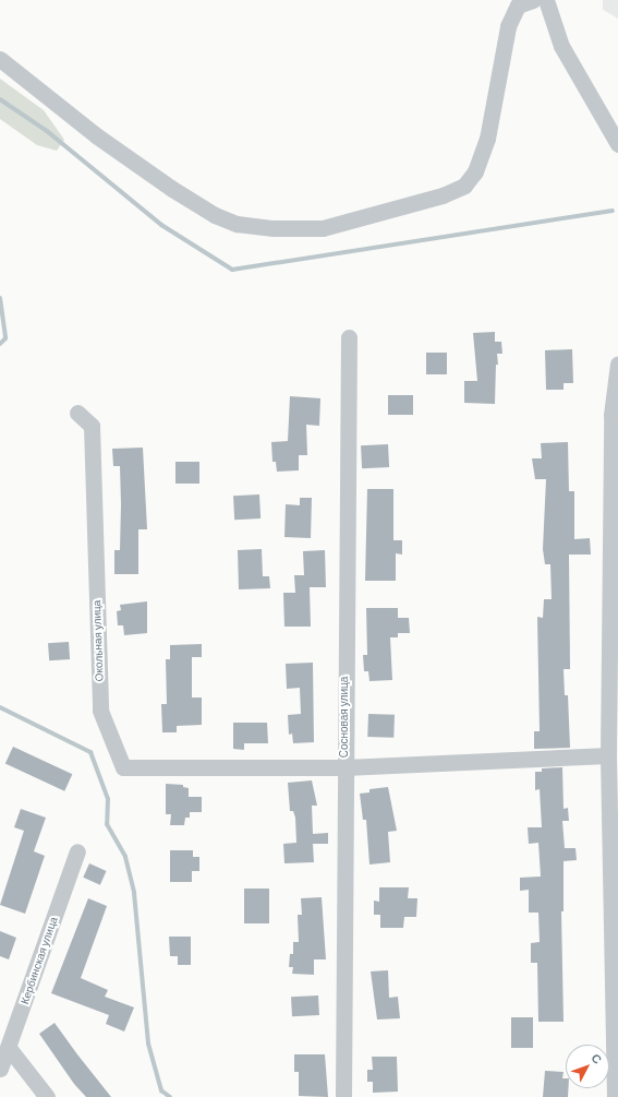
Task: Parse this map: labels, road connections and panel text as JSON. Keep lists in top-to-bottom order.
{
  "streets": {
    "street": ["Окольная улица", "Сосновая улица", "Кербинская улица"]
  },
  "crossings": [
    ["Окольная улица", "Сосновая улица"]
  ],
  "north": "top right"
}
